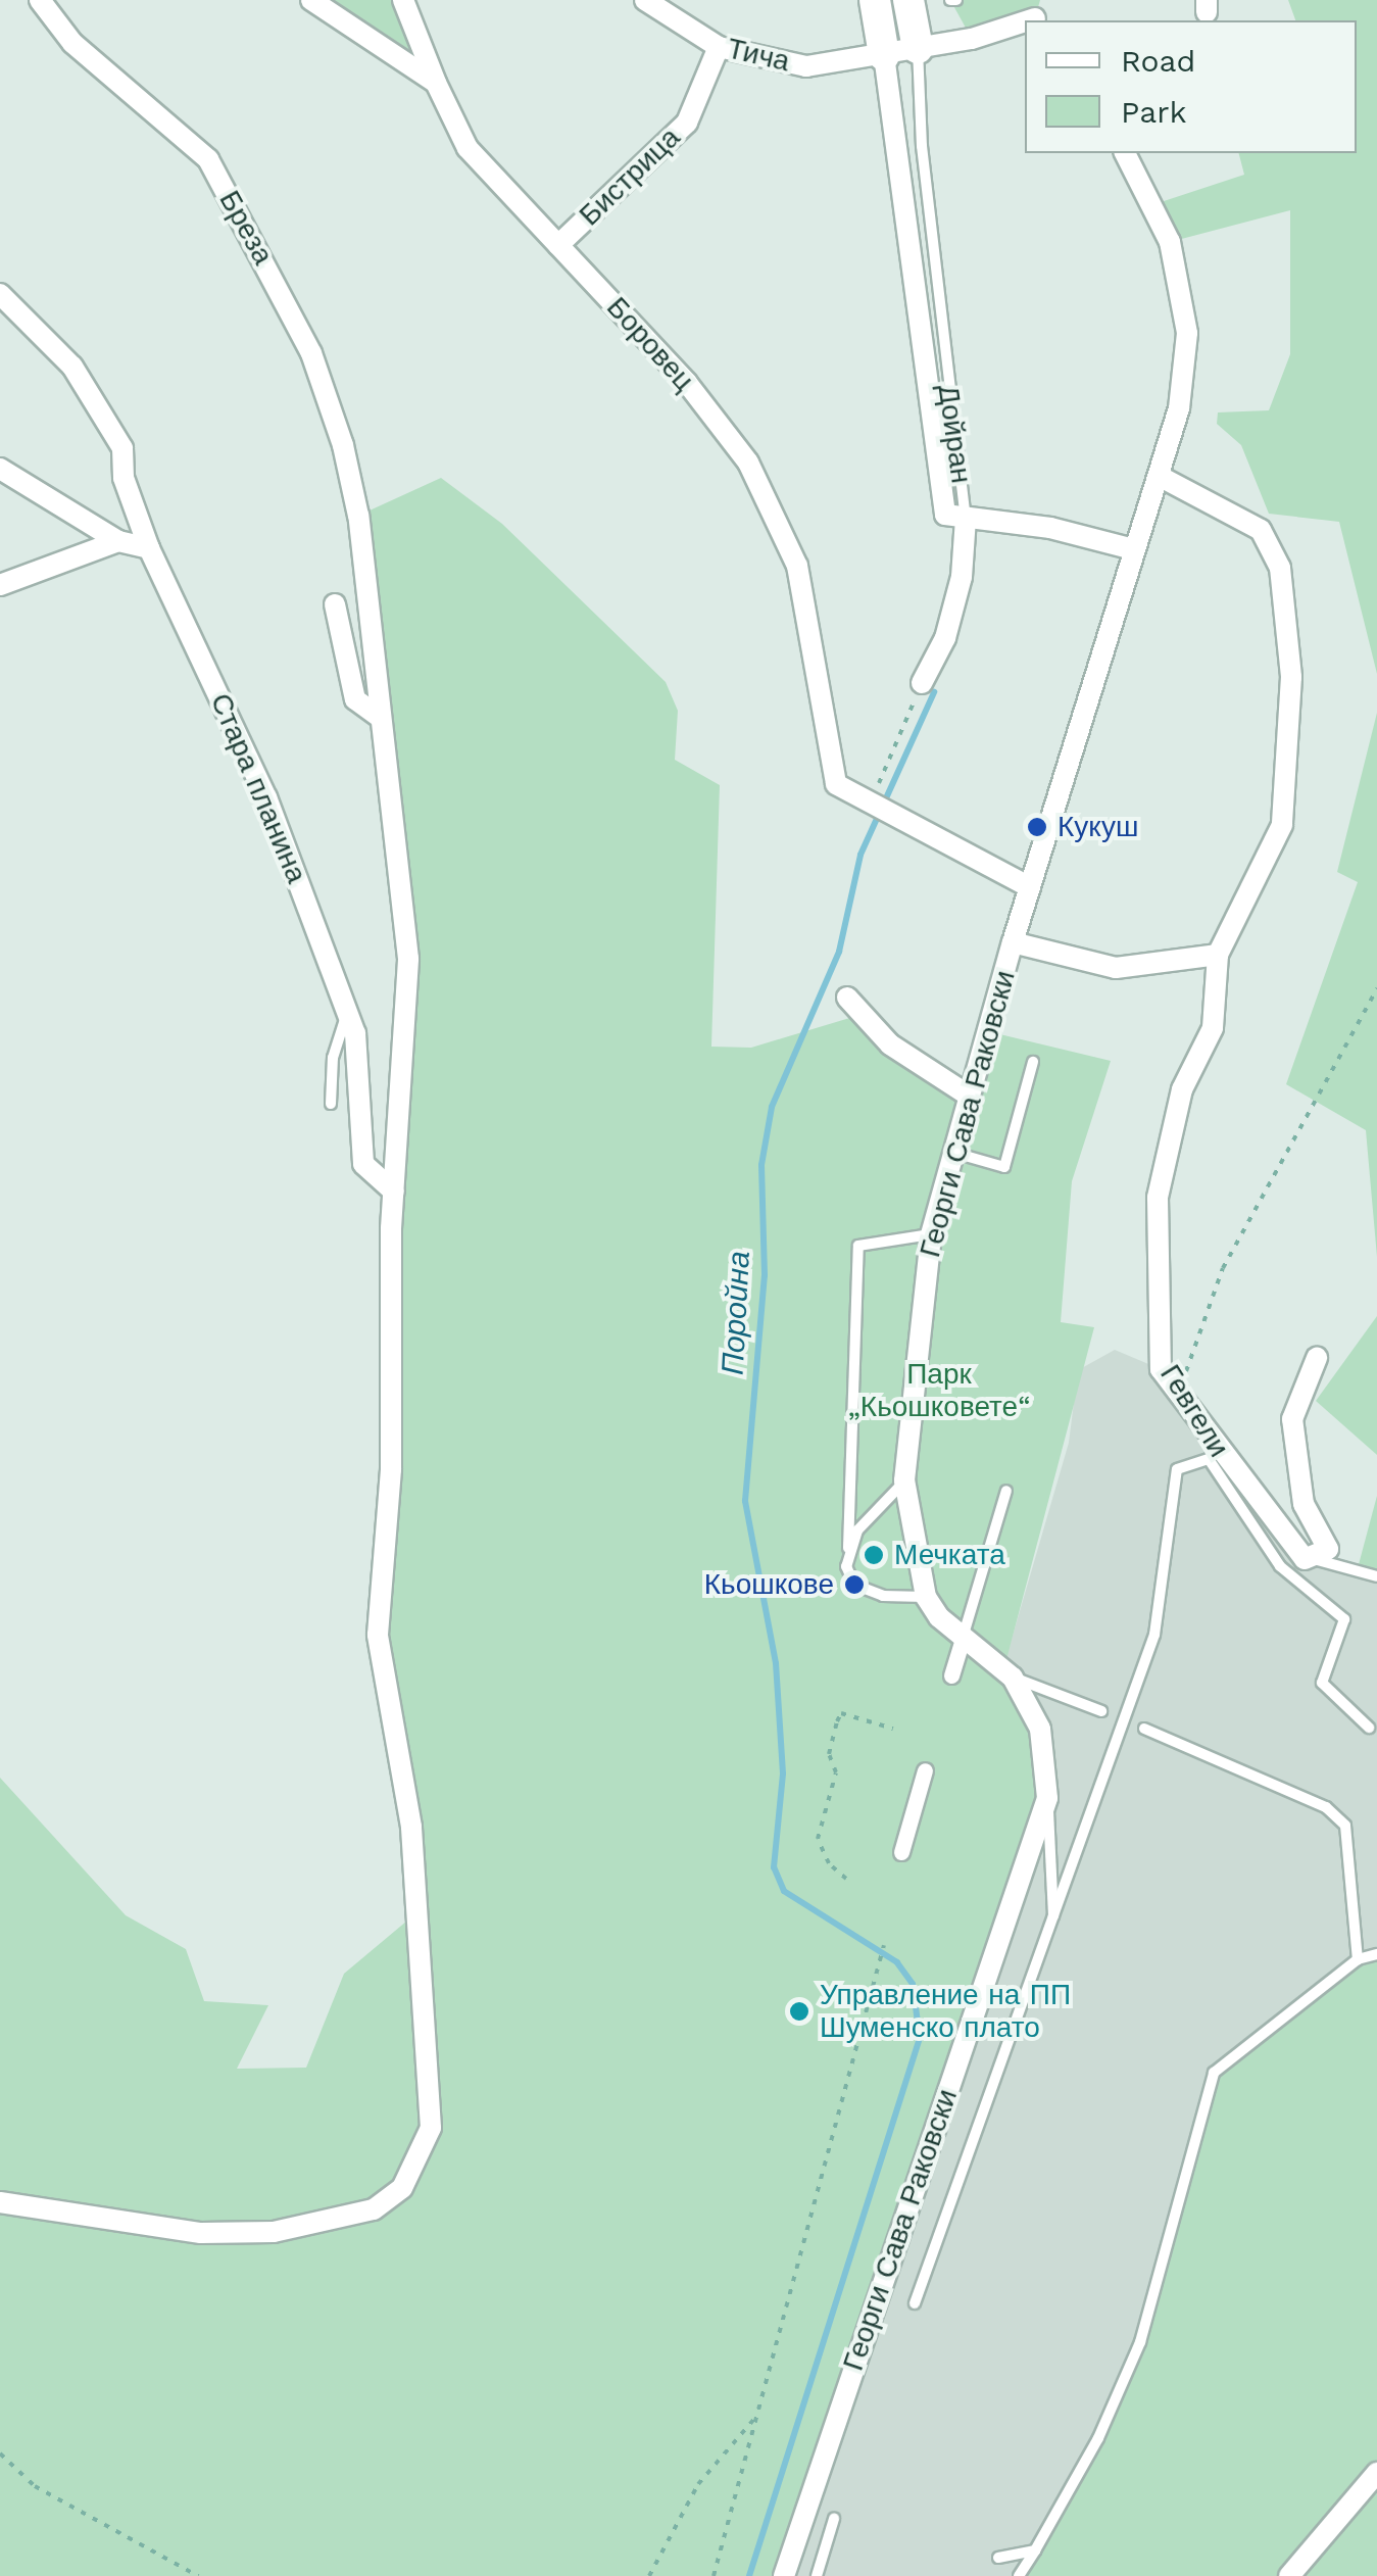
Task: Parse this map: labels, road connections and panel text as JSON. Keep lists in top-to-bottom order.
{
  "streets": {
    "street": [
      "Тича",
      "Бистрица",
      "Бреза",
      "Боровец",
      "Дойран",
      "Стара планина",
      "Георги Сава Раковски",
      "Гевгели"
    ]
  },
  "crossings": [
    ["Тича", "Бистрица"],
    ["Тича", "Дойран"],
    ["Бистрица", "Боровец"],
    ["Бреза", "Стара планина"]
  ],
  "water": ["Поройна"],
  "parks": ["Парк „Кьошковете“"],
  "places": [
    "Кукуш",
    "Мечката",
    "Кьошкове",
    "Управление на ПП Шуменско плато"
  ],
  "legend": ["Road", "Park"]
}
